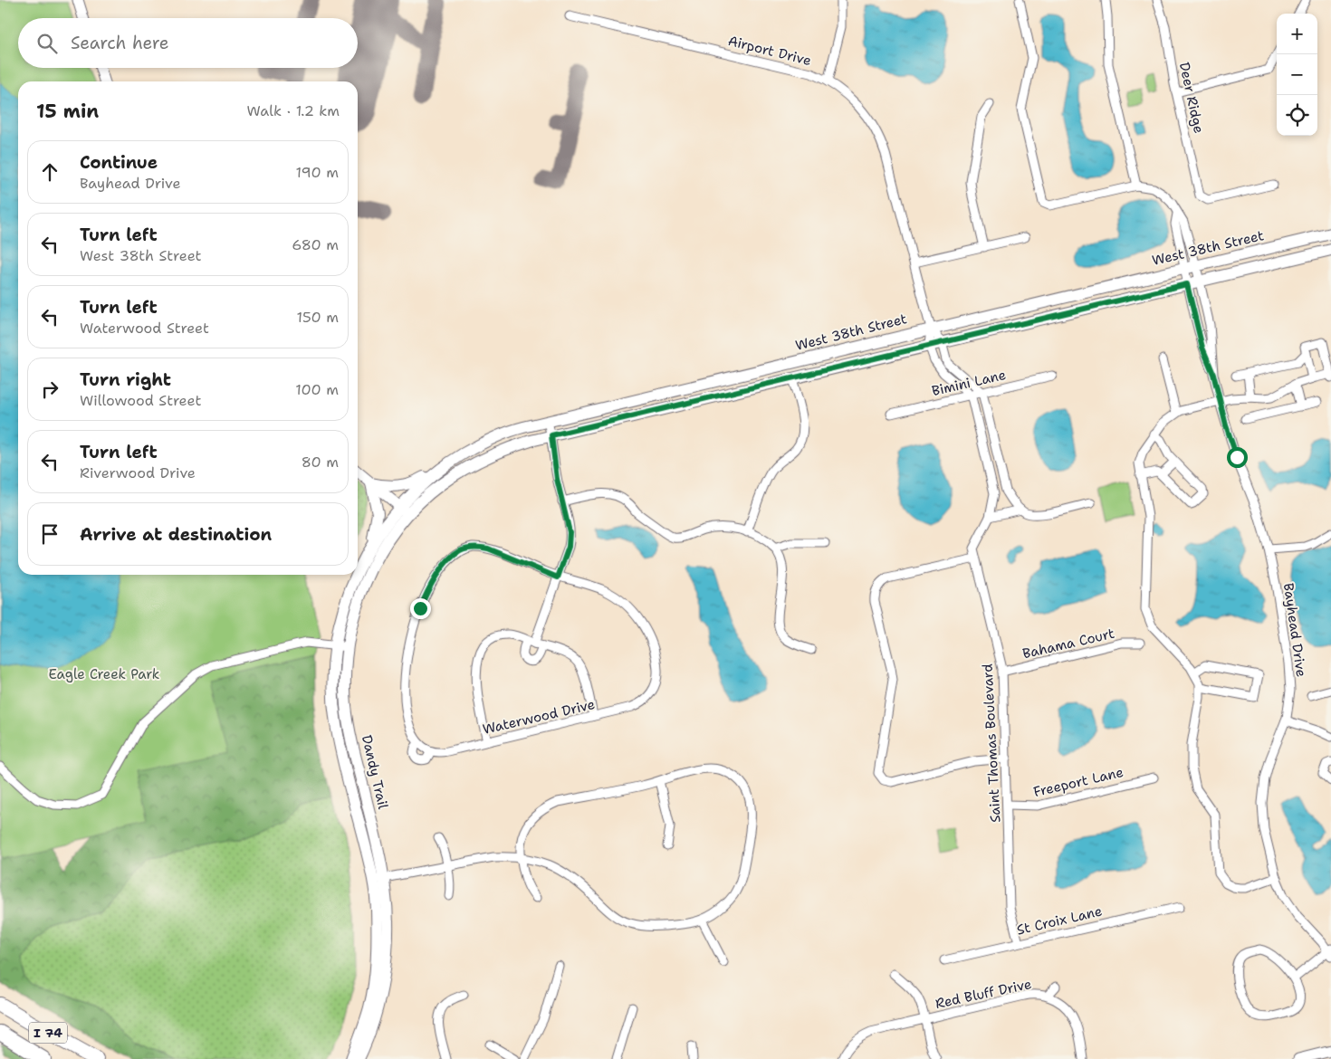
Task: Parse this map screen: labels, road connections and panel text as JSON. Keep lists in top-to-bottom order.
{
  "streets": {
    "highway": ["I 74"],
    "main road": ["West 38th Street", "Dandy Trail"],
    "street": [
      "Airport Drive",
      "Deer Ridge",
      "Bimini Lane",
      "Bayhead Drive",
      "Bahama Court",
      "Waterwood Drive",
      "Saint Thomas Boulevard",
      "Freeport Lane",
      "St Croix Lane",
      "Red Bluff Drive"
    ]
  },
  "crossings": [
    ["Airport Drive", "West 38th Street"],
    ["West 38th Street", "Bayhead Drive"],
    ["West 38th Street", "Dandy Trail"],
    ["Bimini Lane", "Saint Thomas Boulevard"],
    ["Bahama Court", "Saint Thomas Boulevard"],
    ["Saint Thomas Boulevard", "Freeport Lane"],
    ["Saint Thomas Boulevard", "St Croix Lane"]
  ],
  "parks": ["Eagle Creek Park"],
  "page": {
    "map_buttons": ["+", "−"],
    "search": "Search here",
    "heading": ["15 min", "Walk · 1.2 km"],
    "list": [
      ["Continue", "Bayhead Drive", "190 m"],
      ["Turn left", "West 38th Street", "680 m"],
      ["Turn left", "Waterwood Street", "150 m"],
      ["Turn right", "Willowood Street", "100 m"],
      ["Turn left", "Riverwood Drive", "80 m"],
      "Arrive at destination"
    ]
  }
}
